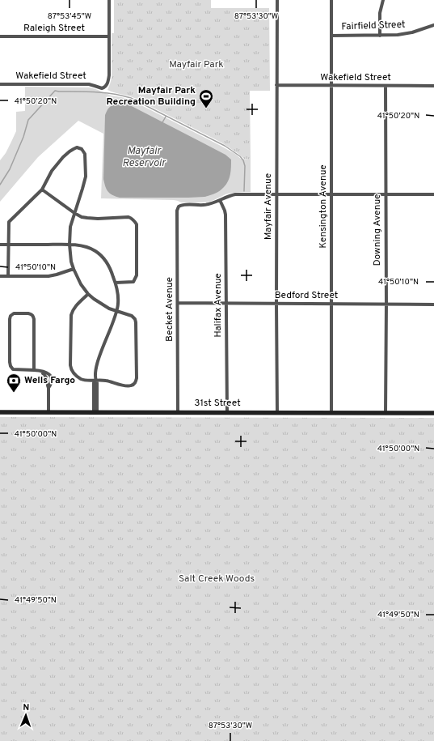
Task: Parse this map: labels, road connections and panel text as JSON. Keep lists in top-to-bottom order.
{
  "streets": {
    "main road": ["31st Street"],
    "street": [
      "Fairfield Street",
      "Raleigh Street",
      "Wakefield Street",
      "Mayfair Avenue",
      "Kensington Avenue",
      "Downing Avenue",
      "Bedford Street",
      "Halifax Avenue",
      "Becket Avenue"
    ]
  },
  "crossings": [
    ["Fairfield Street", "Kensington Avenue"],
    ["Raleigh Street", "Wakefield Street"],
    ["Wakefield Street", "Mayfair Avenue"],
    ["Wakefield Street", "Kensington Avenue"],
    ["Wakefield Street", "Downing Avenue"],
    ["Mayfair Avenue", "Bedford Street"],
    ["Mayfair Avenue", "31st Street"],
    ["Kensington Avenue", "Bedford Street"],
    ["Kensington Avenue", "31st Street"],
    ["Downing Avenue", "Bedford Street"],
    ["Downing Avenue", "31st Street"],
    ["Bedford Street", "Halifax Avenue"],
    ["Bedford Street", "Becket Avenue"],
    ["Halifax Avenue", "Becket Avenue"],
    ["Halifax Avenue", "31st Street"],
    ["Becket Avenue", "31st Street"]
  ],
  "water": ["Mayfair Reservoir"],
  "parks": ["Mayfair Park", "Salt Creek Woods"],
  "places": {
    "sports": ["Mayfair Park Recreation Building"],
    "bank": ["Wells Fargo"]
  },
  "north": "top",
  "coordinates": [
    "87°53'45\"W",
    "87°53'30\"W",
    "41°50'20\"N",
    "41°50'10\"N",
    "41°50'00\"N",
    "41°49'50\"N"
  ]
}
